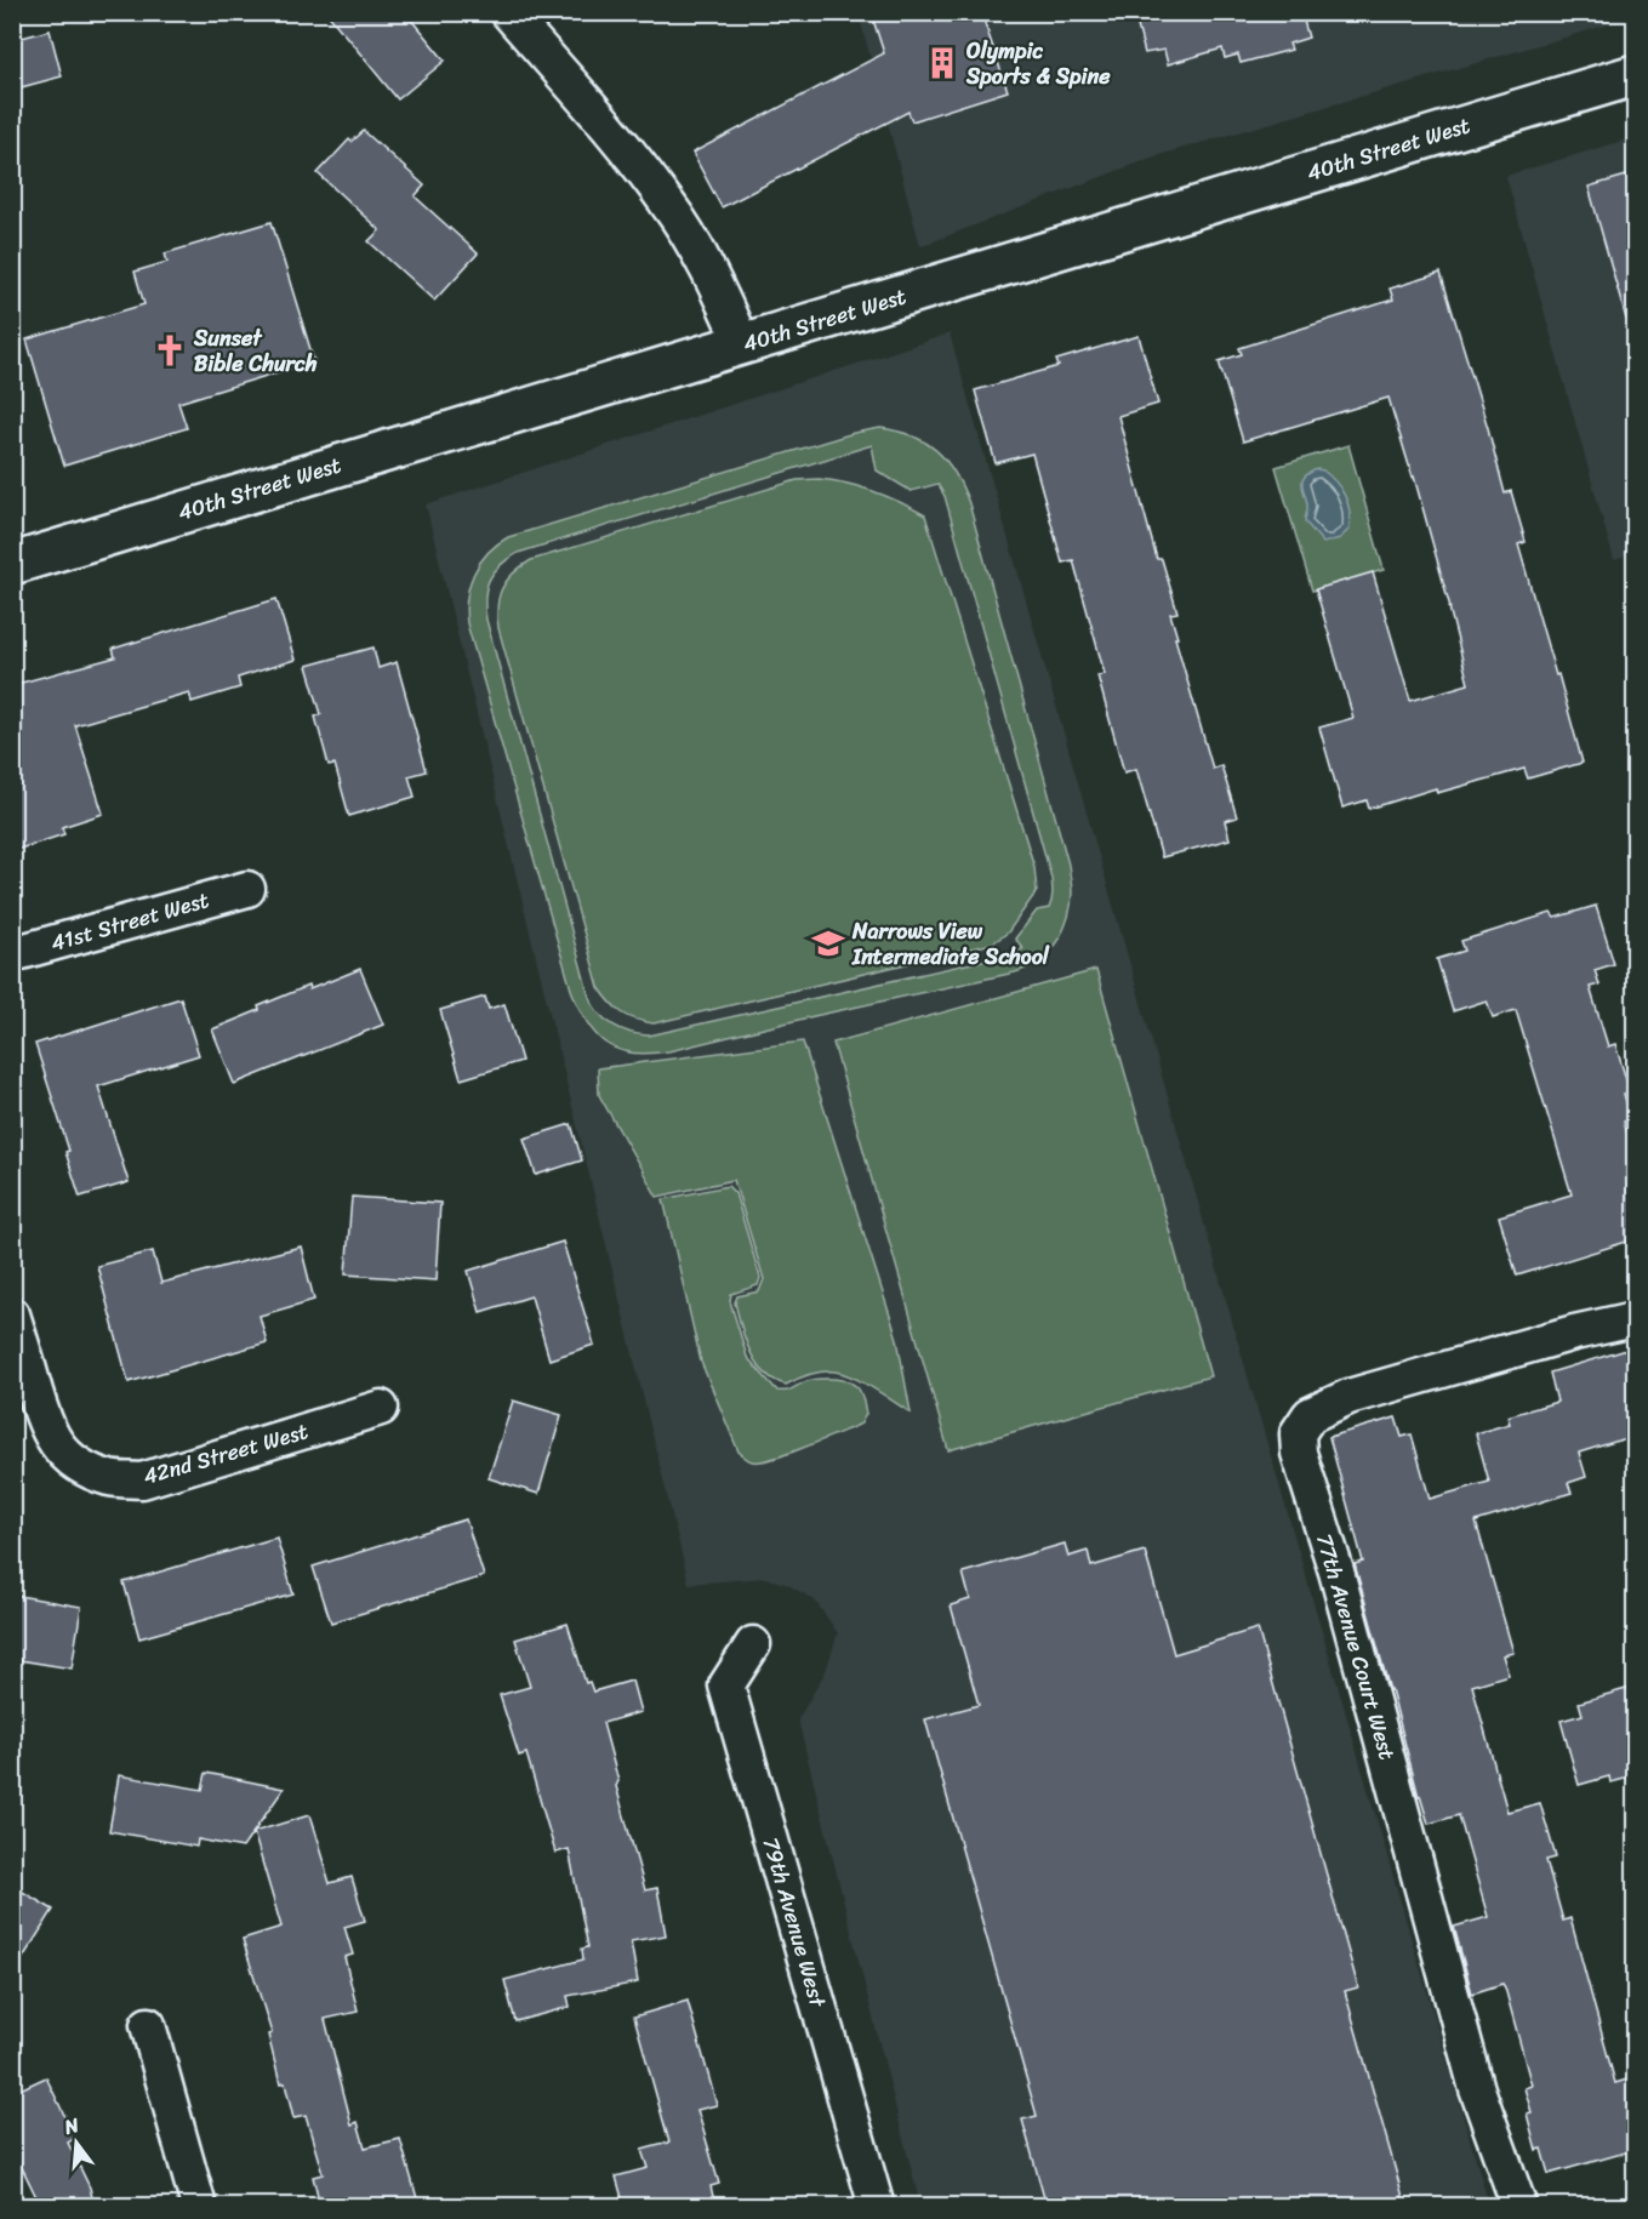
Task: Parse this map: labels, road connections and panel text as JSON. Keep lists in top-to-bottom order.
{
  "streets": {
    "street": [
      "40th Street West",
      "41st Street West",
      "42nd Street West",
      "77th Avenue Court West",
      "79th Avenue West"
    ]
  },
  "places": {
    "building": ["Olympic Sports & Spine"],
    "church": ["Sunset Bible Church"],
    "school or university": ["Narrows View Intermediate School"]
  },
  "north": "top"
}
